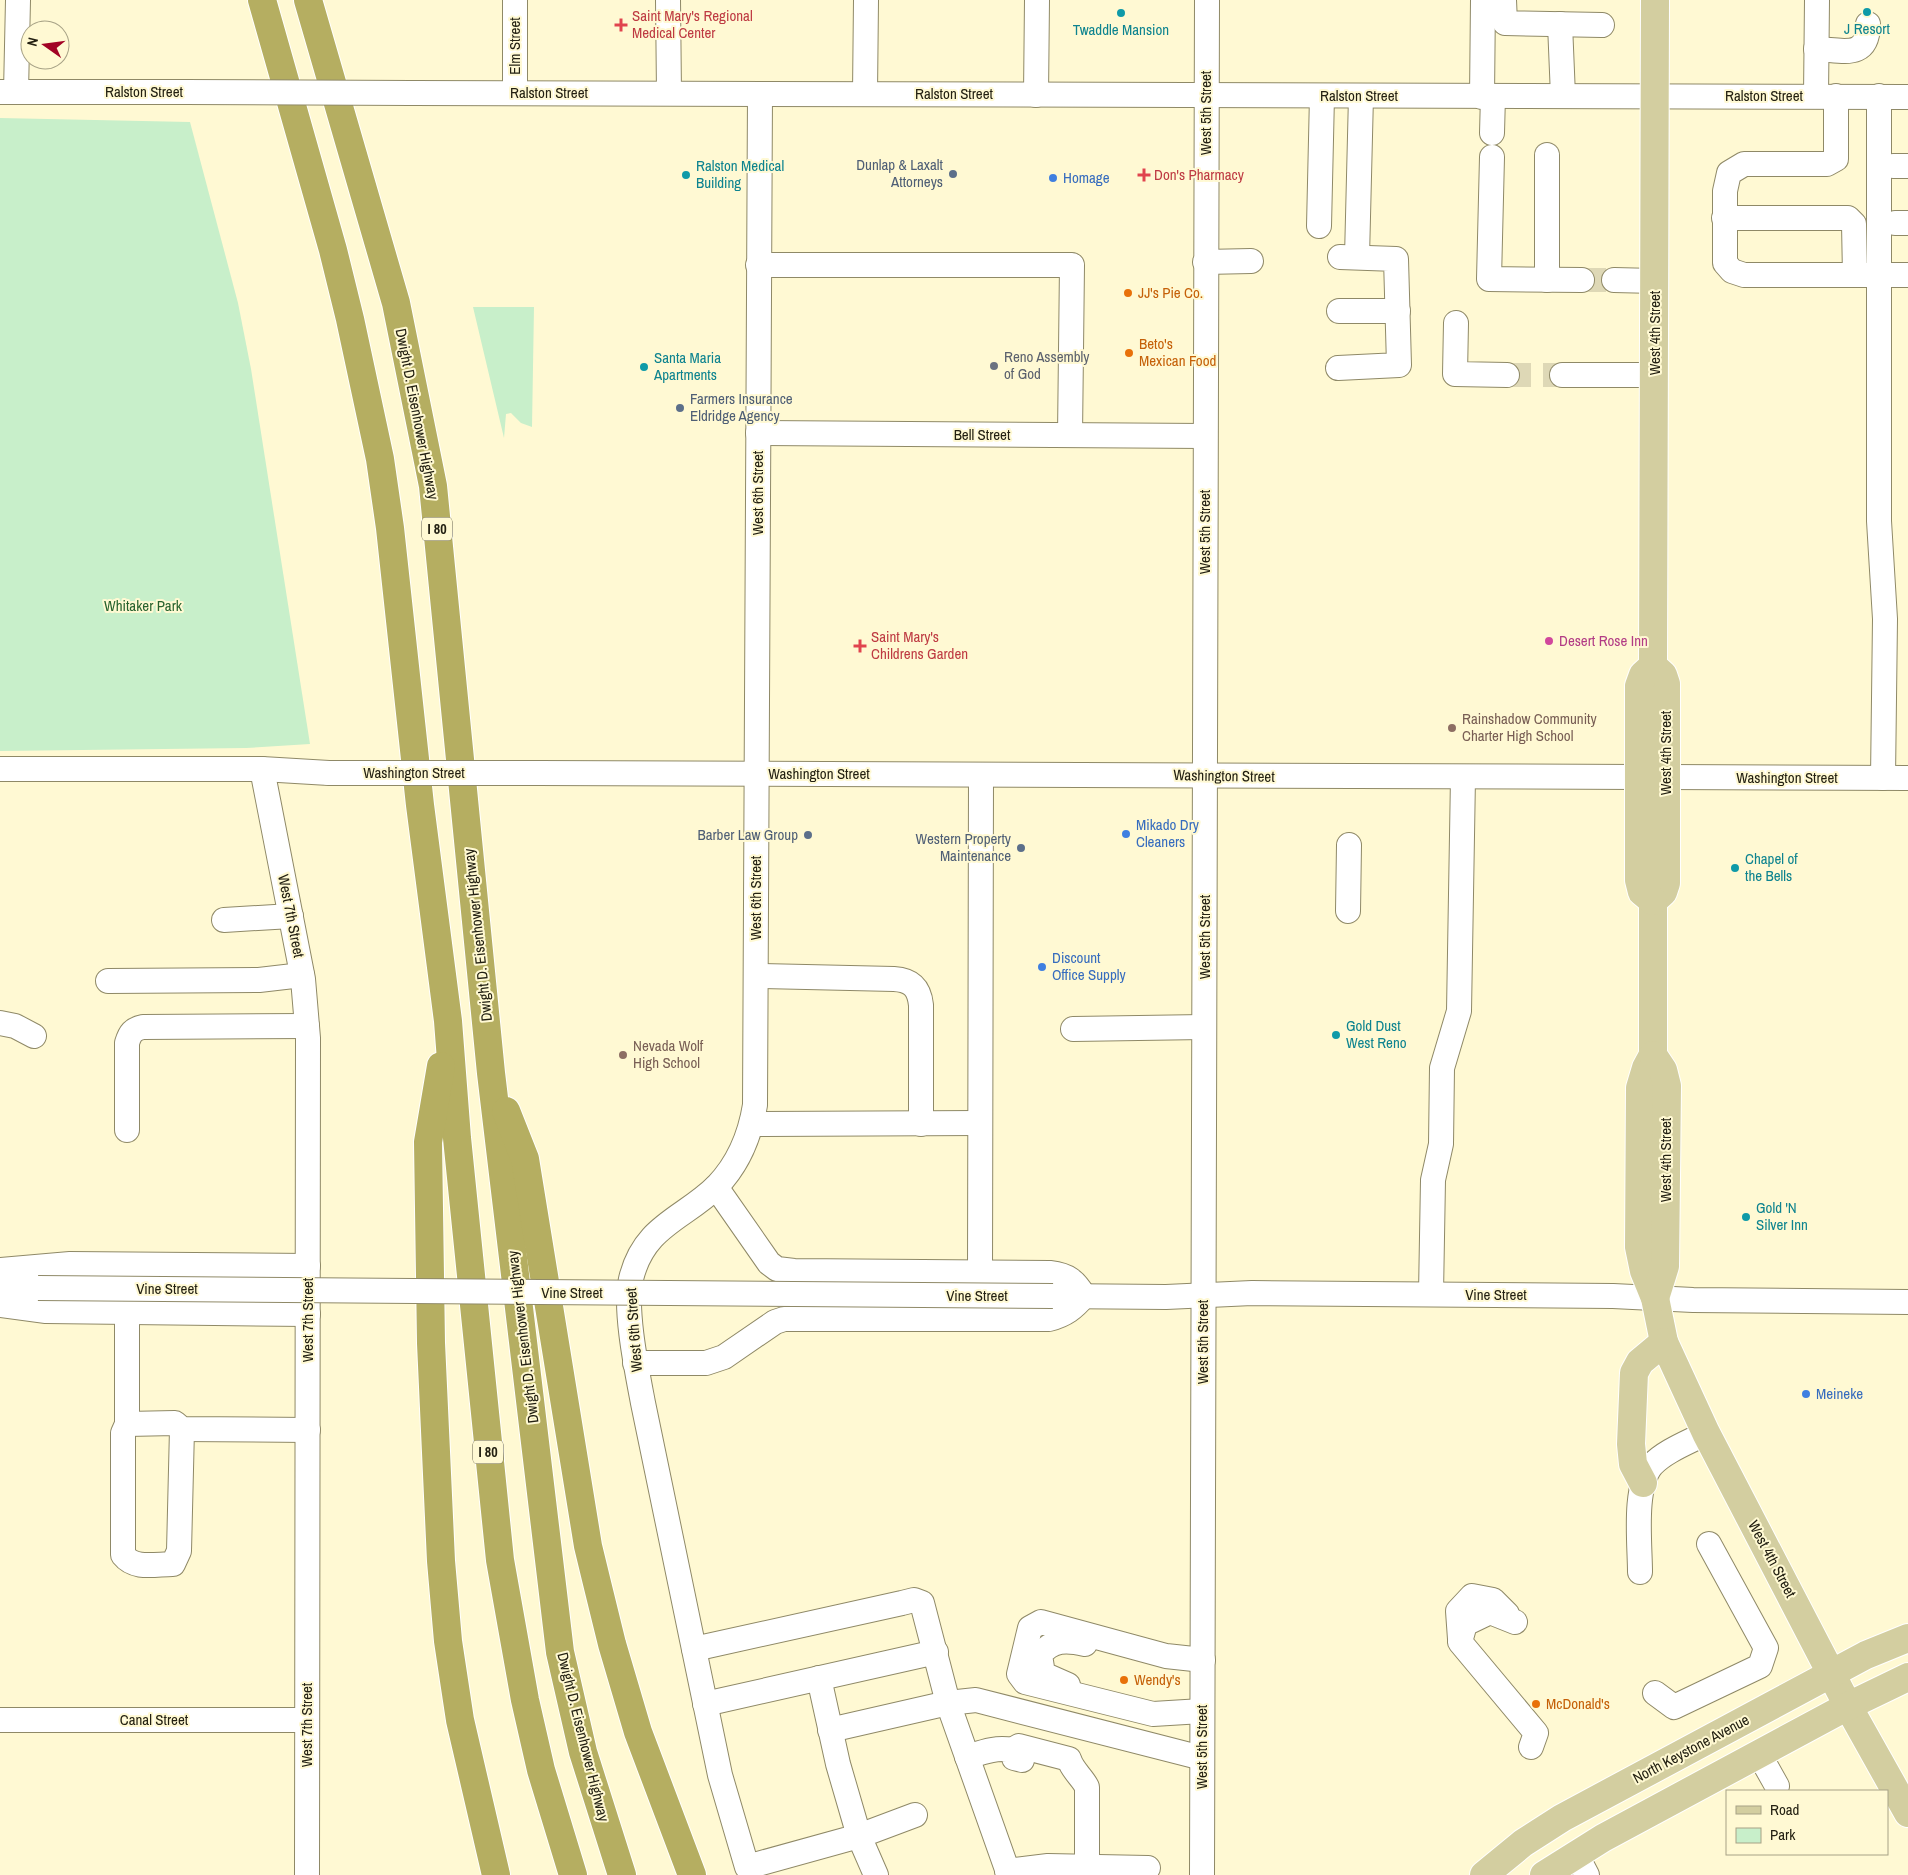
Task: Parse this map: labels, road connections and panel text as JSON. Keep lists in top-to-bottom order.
{
  "streets": {
    "highway": ["Dwight D. Eisenhower Highway", "I 80"],
    "main road": ["West 4th Street", "North Keystone Avenue"],
    "street": [
      "Elm Street",
      "Ralston Street",
      "West 5th Street",
      "Bell Street",
      "West 6th Street",
      "Washington Street",
      "West 7th Street",
      "Vine Street",
      "Canal Street"
    ]
  },
  "crossings": [
    ["Elm Street", "Ralston Street"],
    ["Ralston Street", "West 5th Street"],
    ["Ralston Street", "West 4th Street"],
    ["Ralston Street", "West 6th Street"],
    ["West 5th Street", "Bell Street"],
    ["West 5th Street", "Washington Street"],
    ["West 5th Street", "Vine Street"],
    ["West 4th Street", "Washington Street"],
    ["West 4th Street", "Vine Street"],
    ["West 4th Street", "North Keystone Avenue"],
    ["Bell Street", "West 6th Street"],
    ["West 6th Street", "Washington Street"],
    ["West 6th Street", "Vine Street"],
    ["Washington Street", "West 7th Street"],
    ["West 7th Street", "Vine Street"],
    ["West 7th Street", "Canal Street"]
  ],
  "parks": ["Whitaker Park"],
  "places": {
    "other": [
      "J Resort",
      "Twaddle Mansion",
      "Dunlap & Laxalt Attorneys",
      "Ralston Medical Building",
      "Homage",
      "JJ's Pie Co.",
      "Beto's Mexican Food",
      "Reno Assembly of God",
      "Santa Maria Apartments",
      "Farmers Insurance Eldridge Agency",
      "Desert Rose Inn",
      "Rainshadow Community Charter High School",
      "Mikado Dry Cleaners",
      "Barber Law Group",
      "Western Property Maintenance",
      "Chapel of the Bells",
      "Discount Office Supply",
      "Gold Dust West Reno",
      "Nevada Wolf High School",
      "Gold 'N Silver Inn",
      "Meineke",
      "Wendy's",
      "McDonald's"
    ],
    "health": ["Saint Mary's Regional Medical Center", "Don's Pharmacy", "Saint Mary's Childrens Garden"]
  },
  "legend": ["Road", "Park"],
  "north": "left"
}
